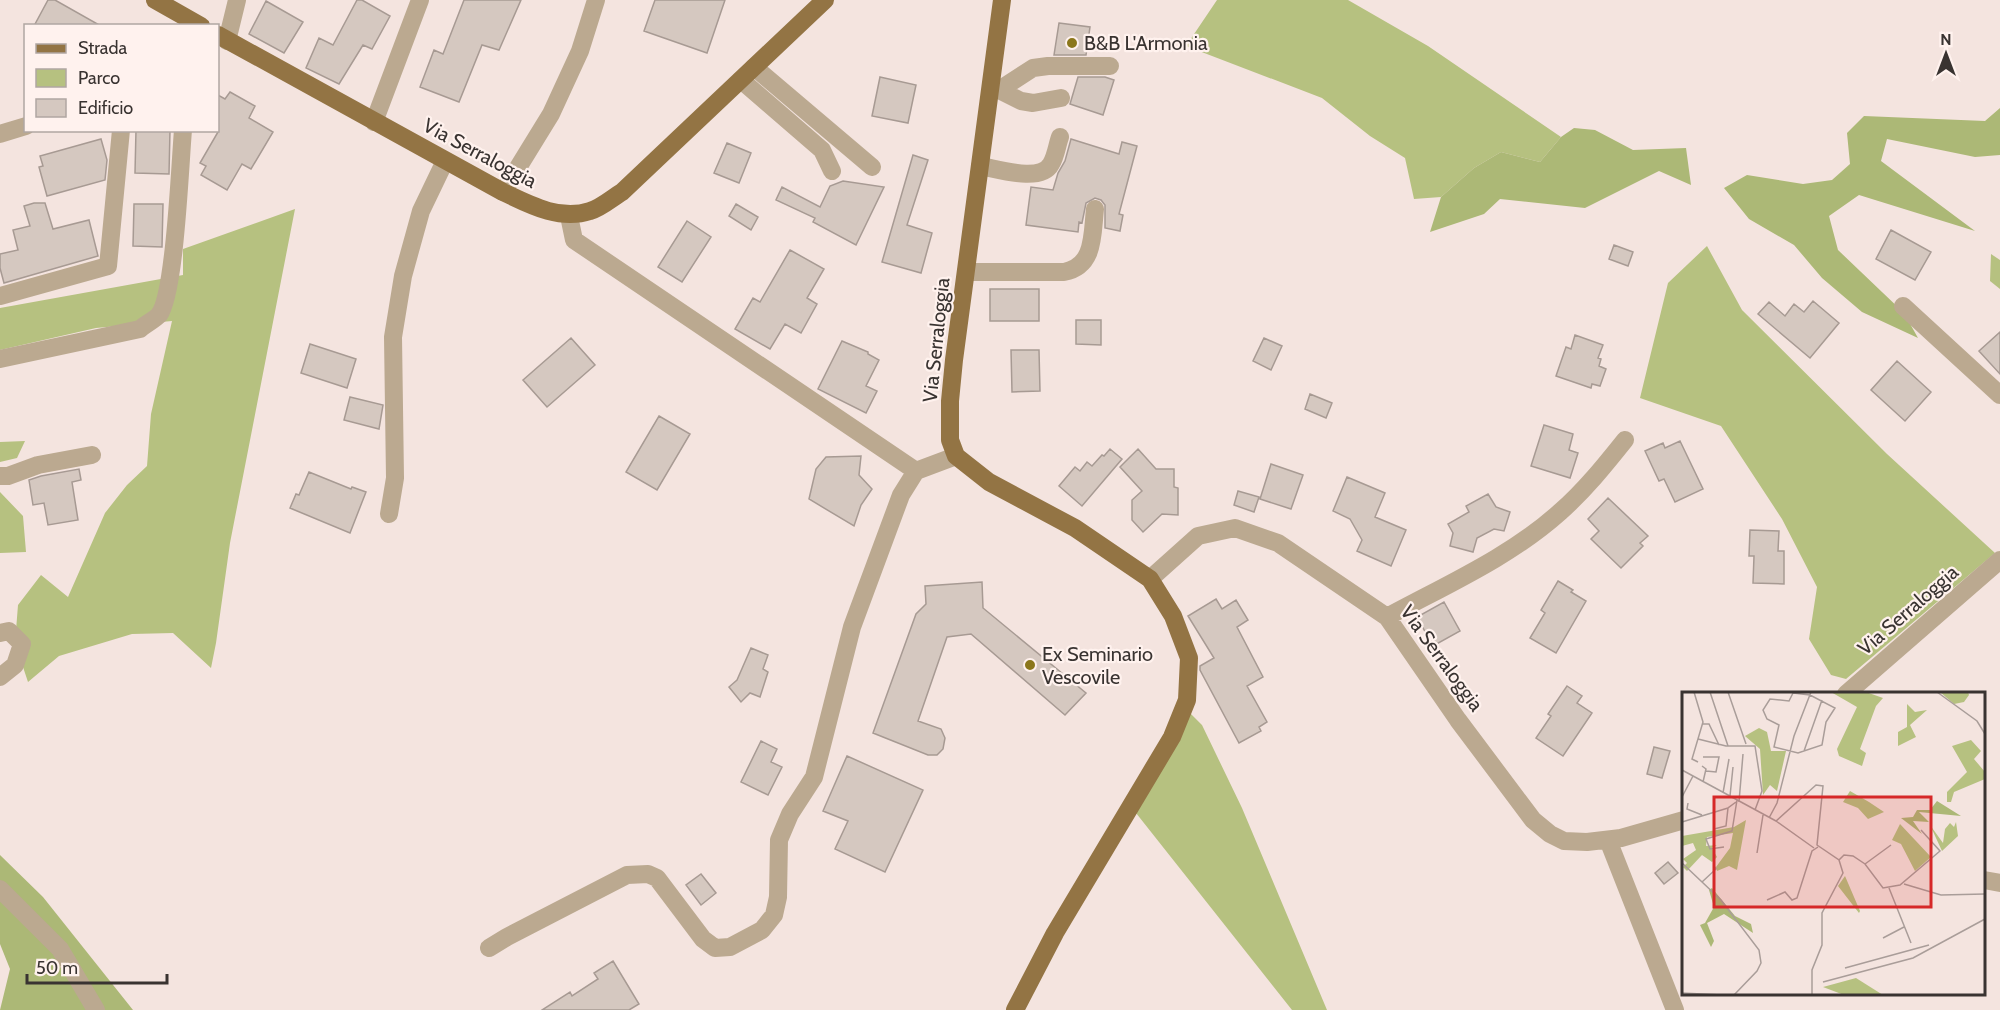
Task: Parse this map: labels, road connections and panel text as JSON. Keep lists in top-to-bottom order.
{
  "streets": {
    "main road": ["Via Serraloggia"]
  },
  "places": ["B&B L'Armonia", "Ex Seminario Vescovile"],
  "legend": ["Strada", "Parco", "Edificio"],
  "scale_bar": "50 m",
  "north": "top"
}
